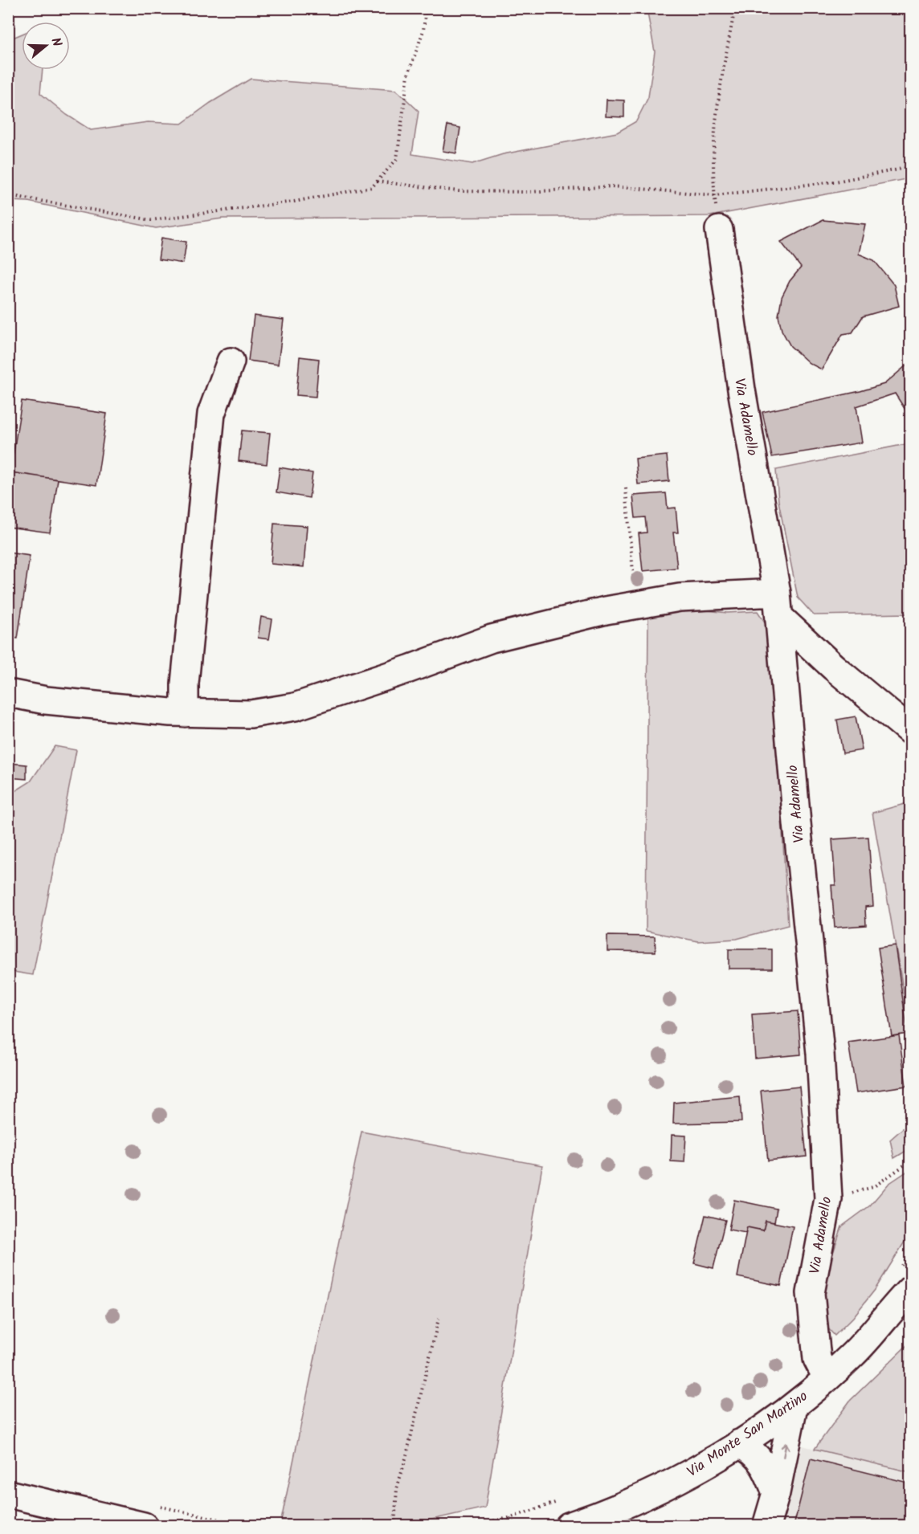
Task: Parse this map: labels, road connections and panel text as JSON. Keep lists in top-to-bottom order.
{
  "streets": {
    "street": ["Via Adamello", "Via Monte San Martino"]
  },
  "crossings": [
    ["Via Adamello", "Via Monte San Martino"]
  ],
  "north": "right"
}
